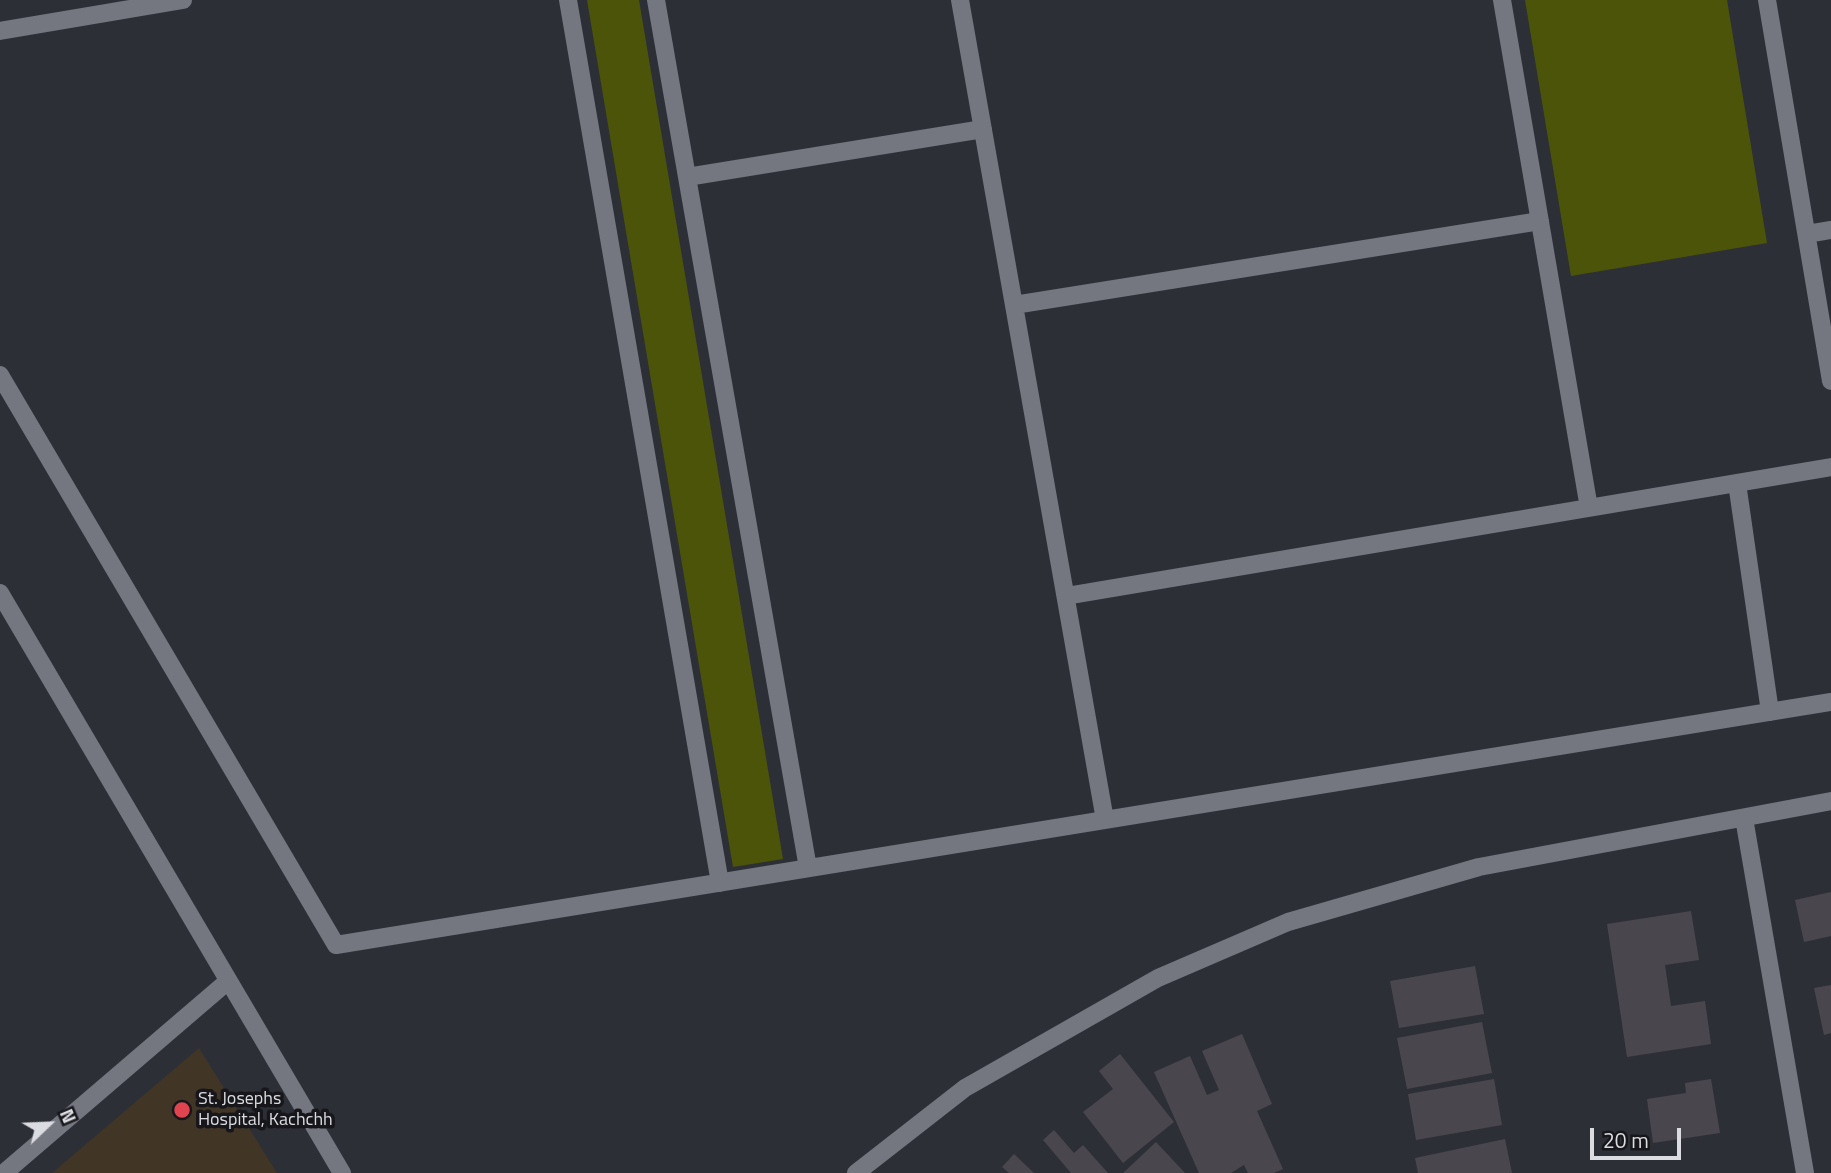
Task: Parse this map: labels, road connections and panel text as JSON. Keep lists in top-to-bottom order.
{
  "places": ["St. Josephs Hospital, Kachchh"],
  "scale_bar": "20 m",
  "north": "top right"
}
